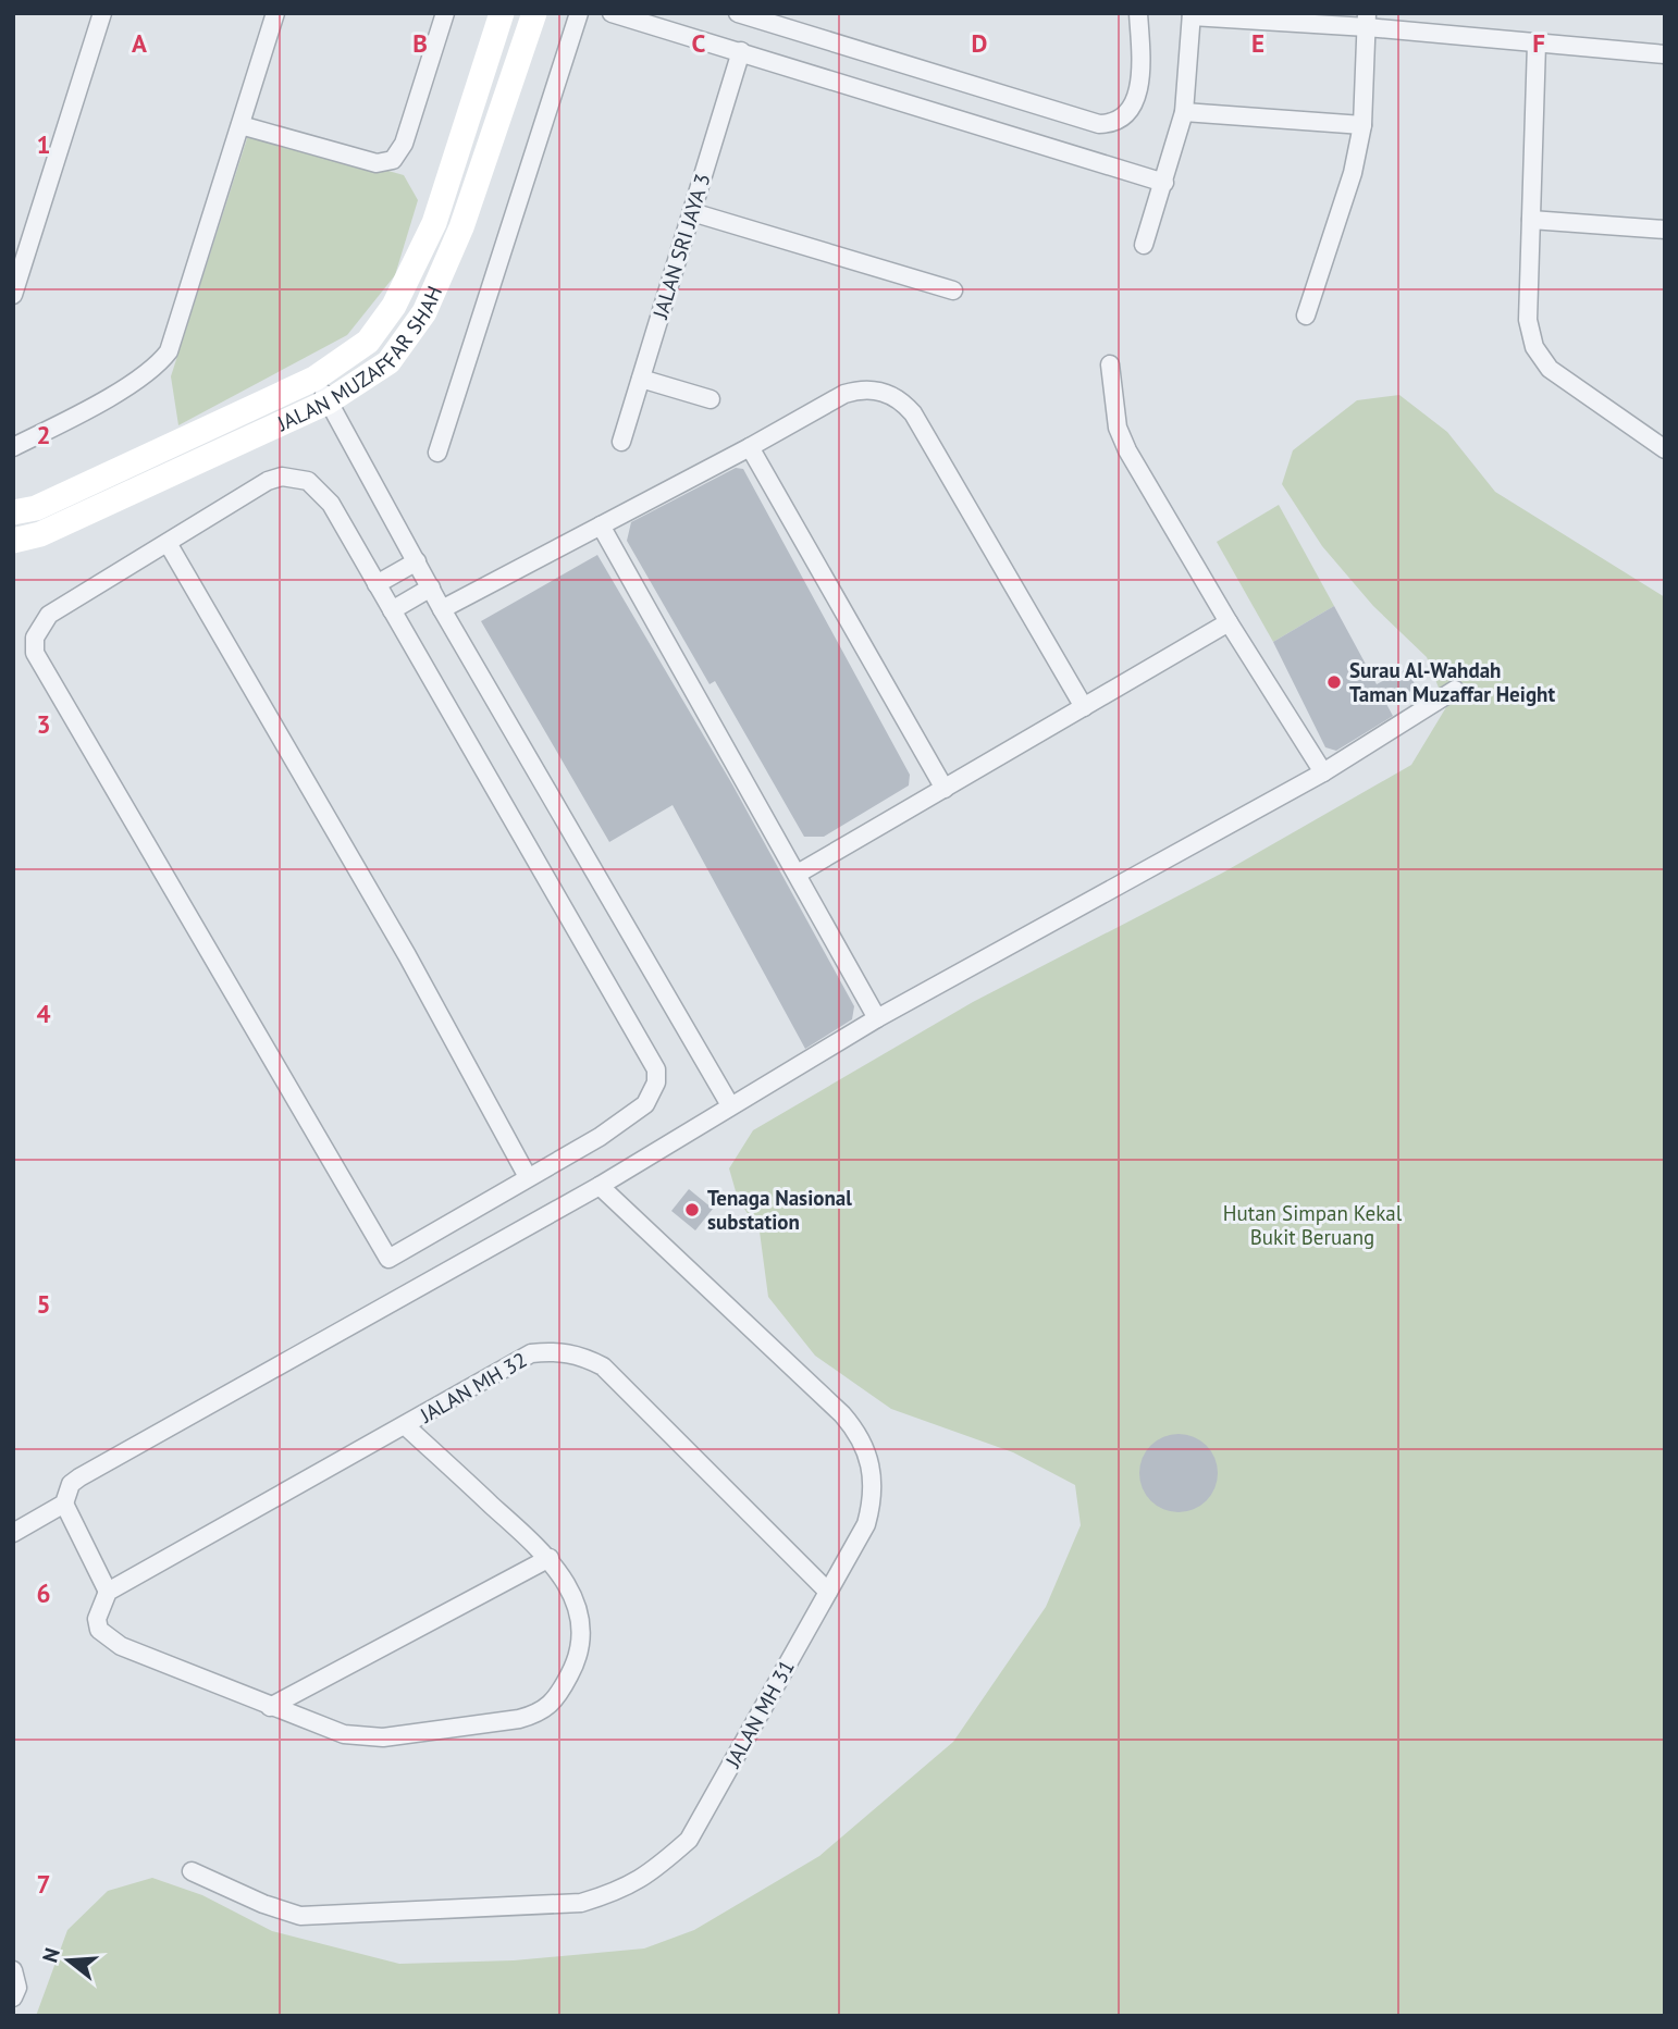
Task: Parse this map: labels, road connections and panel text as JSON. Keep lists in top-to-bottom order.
{
  "streets": {
    "main road": ["JALAN MUZAFFAR SHAH"],
    "street": ["JALAN SRI JAYA 3", "JALAN MH 32", "JALAN MH 31"]
  },
  "crossings": [
    ["JALAN MH 32", "JALAN MH 31"]
  ],
  "parks": ["Hutan Simpan Kekal Bukit Beruang"],
  "places": ["Surau Al-Wahdah Taman Muzaffar Height", "Tenaga Nasional substation"],
  "north": "left",
  "grid": {
    "columns": [
      "A",
      "B",
      "C",
      "D",
      "E",
      "F"
    ],
    "rows": [
      "1",
      "2",
      "3",
      "4",
      "5",
      "6",
      "7"
    ]
  }
}
